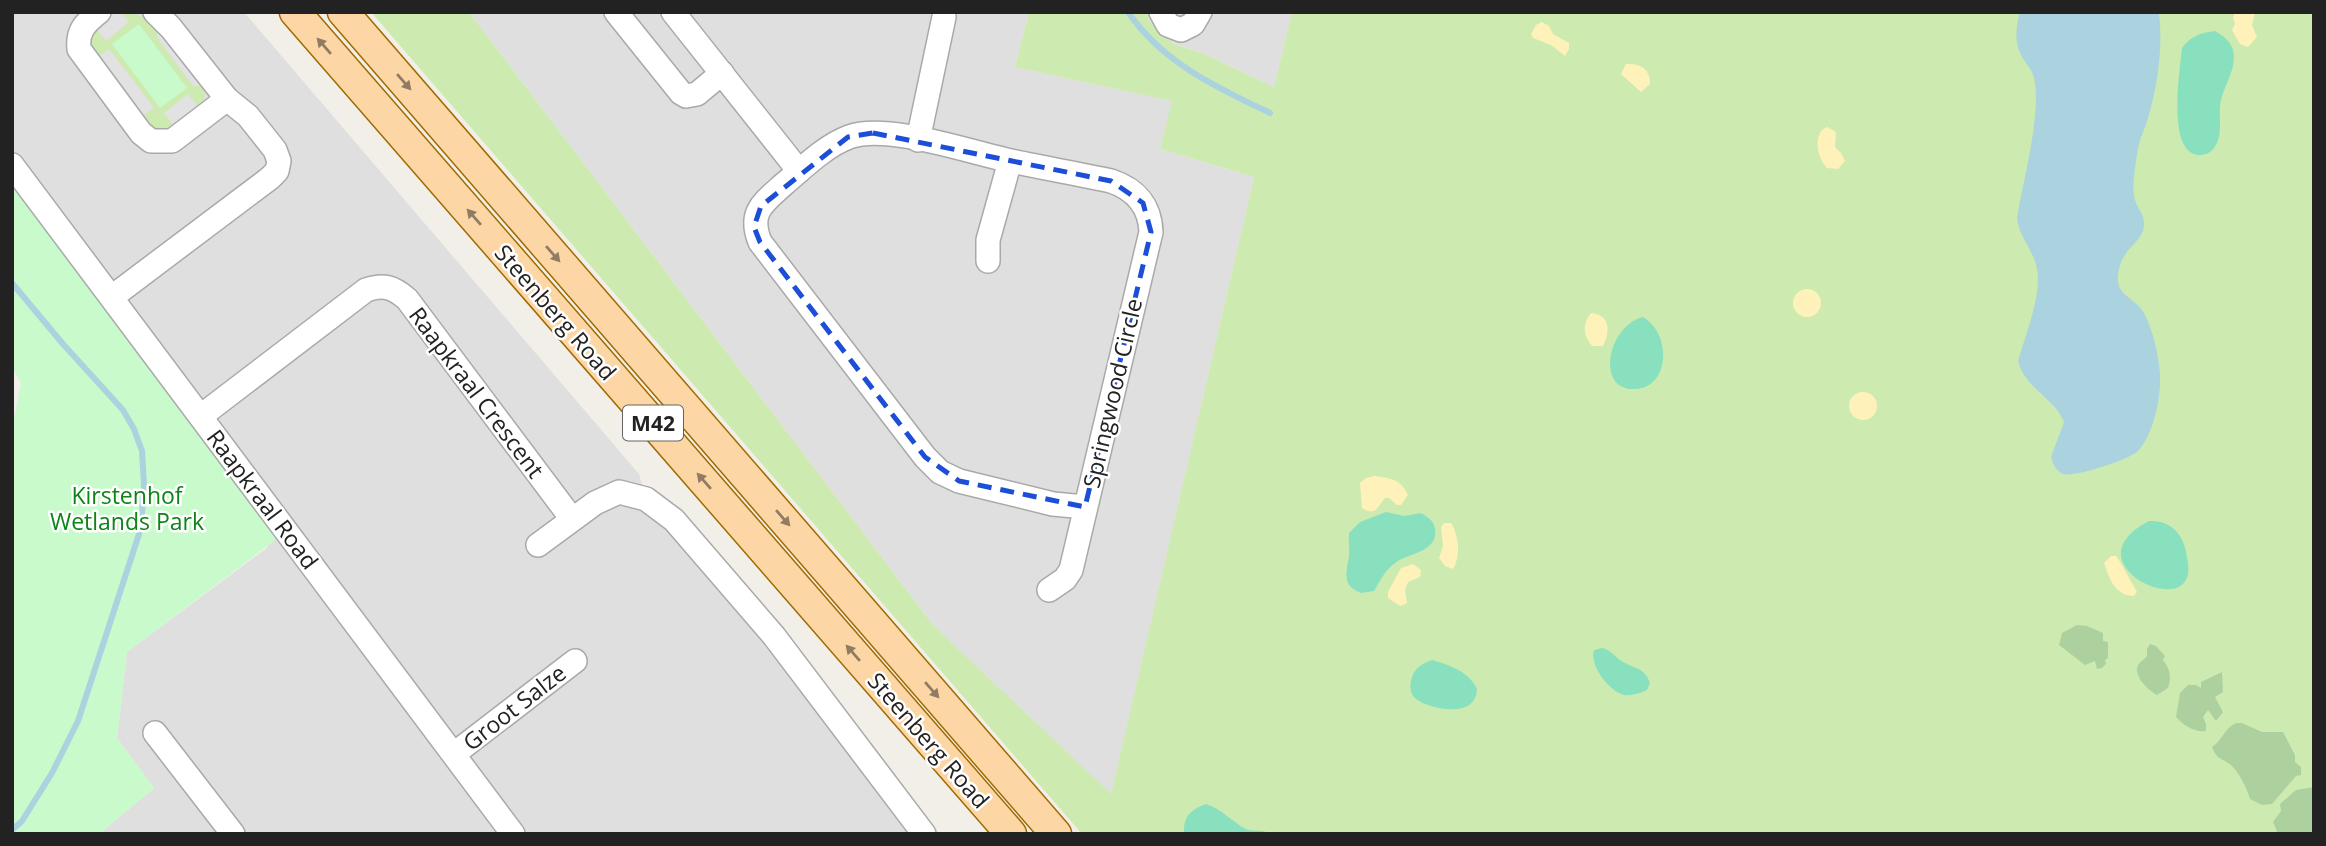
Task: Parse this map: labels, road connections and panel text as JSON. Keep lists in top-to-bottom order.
{
  "streets": {
    "main road": ["Steenberg Road", "M42"],
    "street": [
      "Raapkraal Crescent",
      "Springwood Circle",
      "Raapkraal Road",
      "Groot Salze"
    ]
  },
  "crossings": [
    ["Raapkraal Crescent", "Raapkraal Road"],
    ["Raapkraal Road", "Groot Salze"]
  ],
  "parks": ["Kirstenhof Wetlands Park"]
}
